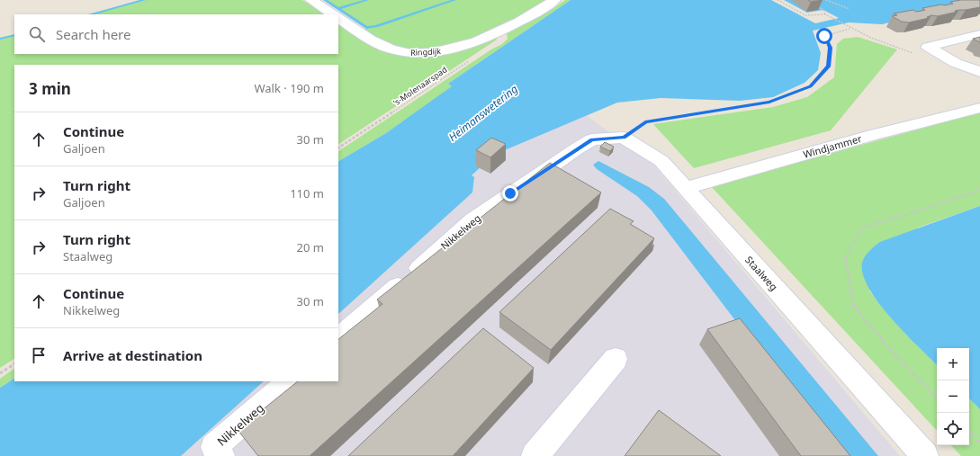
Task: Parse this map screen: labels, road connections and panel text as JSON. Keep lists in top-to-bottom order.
{
  "streets": {
    "street": [
      "Ringdijk",
      "Windjammer",
      "Nikkelweg",
      "Staalweg"
    ],
    "path": ["'s-Molenaarspad"]
  },
  "crossings": [
    ["Windjammer", "Staalweg"],
    ["Nikkelweg", "Staalweg"]
  ],
  "water": ["Heimanswetering"],
  "page": {
    "search": "Search here",
    "heading": ["3 min", "Walk · 190 m"],
    "list": [
      ["Continue", "Galjoen", "30 m"],
      ["Turn right", "Galjoen", "110 m"],
      ["Turn right", "Staalweg", "20 m"],
      ["Continue", "Nikkelweg", "30 m"],
      "Arrive at destination"
    ],
    "map_buttons": ["+", "−"]
  }
}
